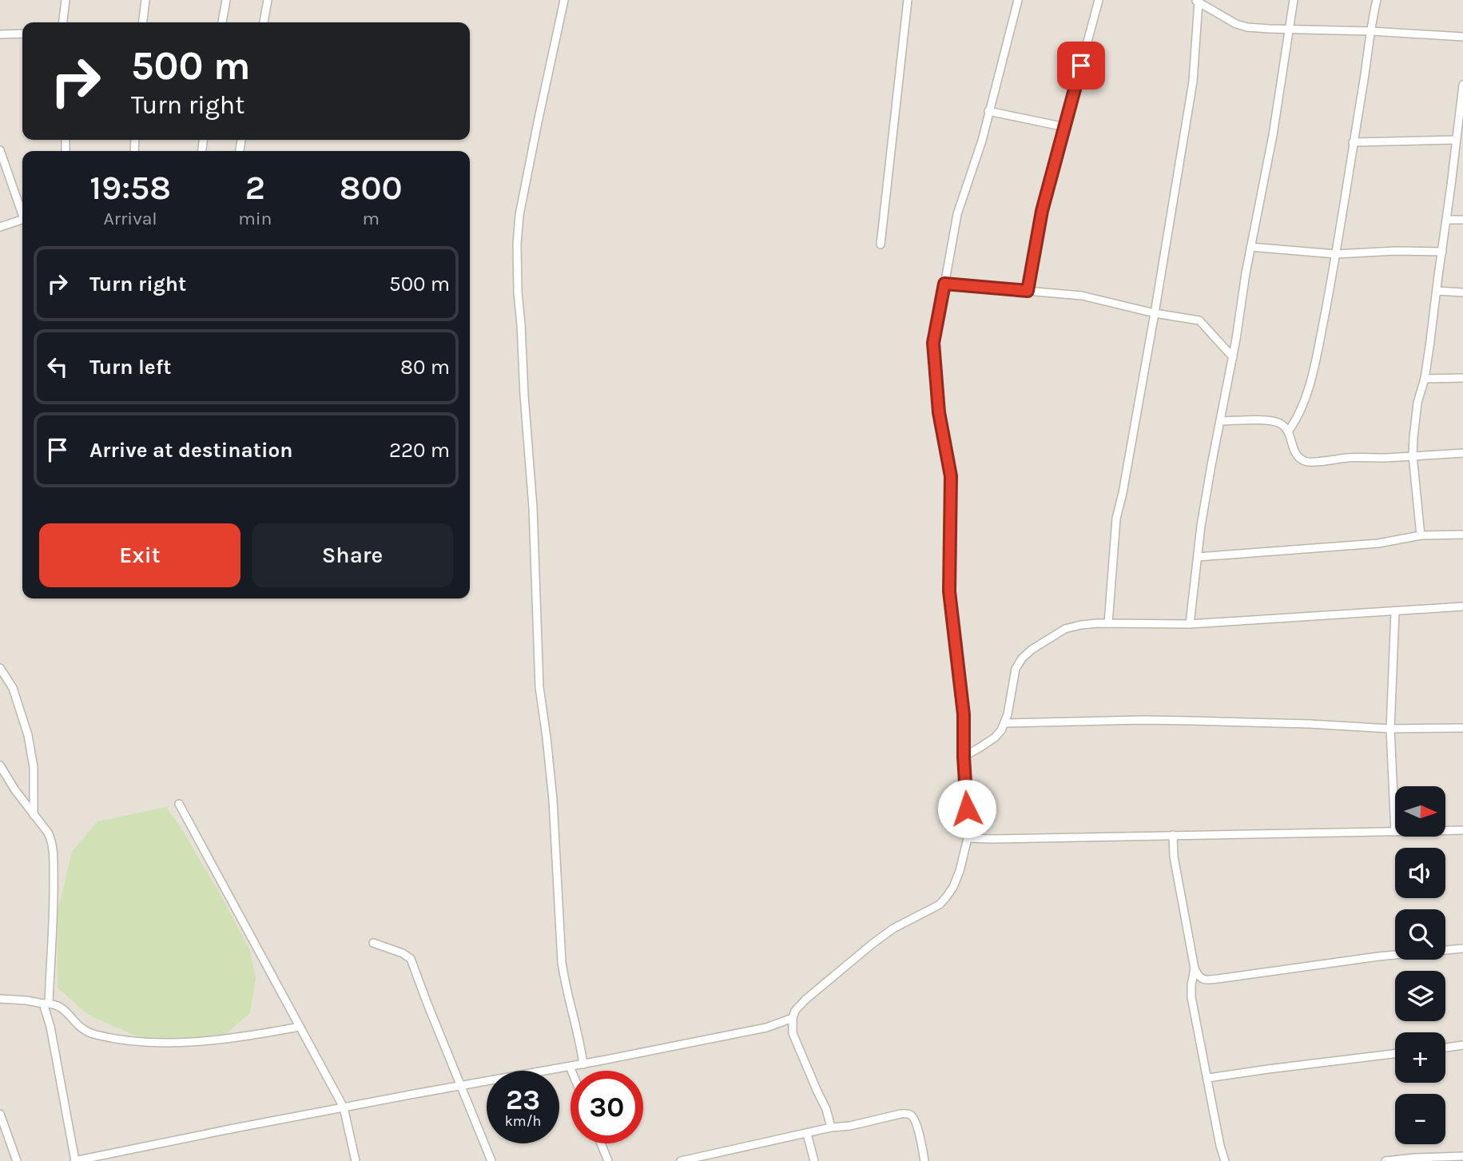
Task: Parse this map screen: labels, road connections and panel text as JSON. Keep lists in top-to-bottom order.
{
  "north": "right",
  "page": {
    "turn": ["500 m", "Turn right"],
    "eta": [
      "19:58",
      "Arrival",
      "2",
      "min",
      "800",
      "m"
    ],
    "list": [
      {
        "name": "Turn right",
        "value": "500 m"
      },
      {
        "name": "Turn left",
        "value": "80 m"
      },
      {
        "name": "Arrive at destination",
        "value": "220 m"
      }
    ],
    "buttons": ["Exit", "Share"],
    "map_buttons": ["+", "−"],
    "speed": "23 km/h",
    "limit": "30"
  }
}
